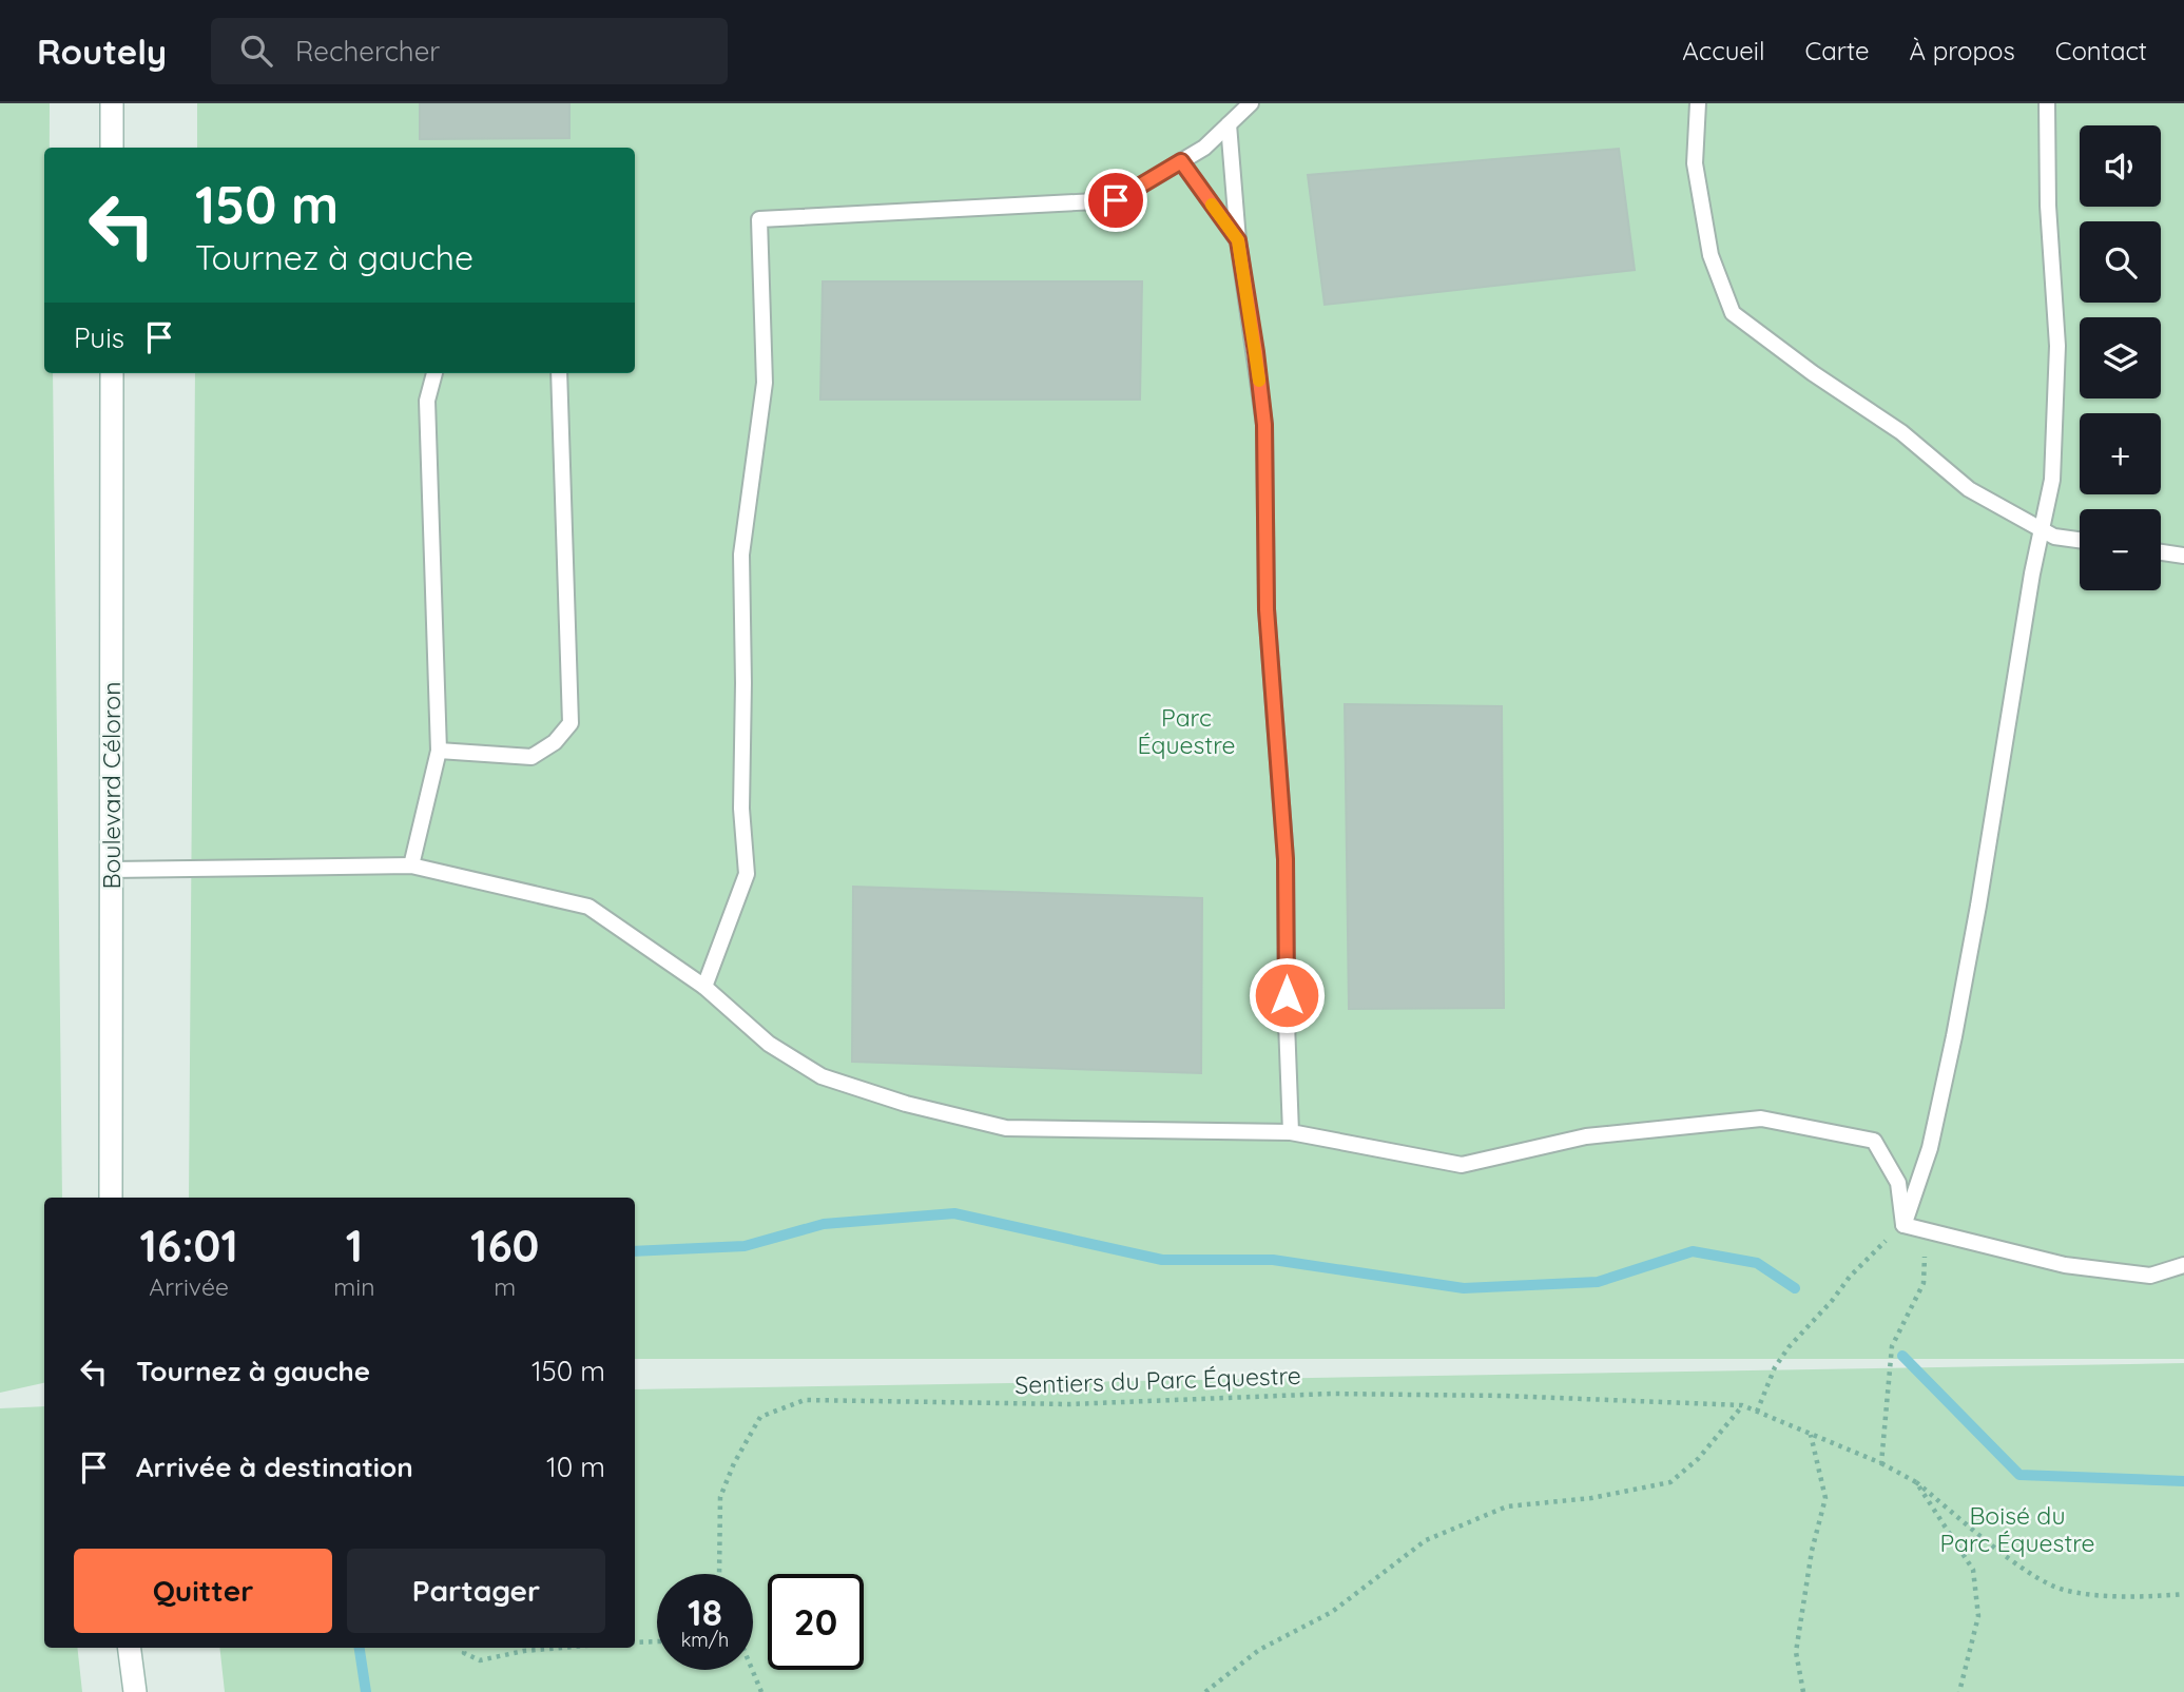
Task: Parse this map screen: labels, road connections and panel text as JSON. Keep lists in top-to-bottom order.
{
  "streets": {
    "street": ["Boulevard Céloron"],
    "path": ["Sentiers du Parc Équestre"]
  },
  "parks": ["Parc Équestre", "Boisé du Parc Équestre"],
  "page": {
    "header": "Routely",
    "search": "Rechercher",
    "nav": [
      "Accueil",
      "Carte",
      "À propos",
      "Contact"
    ],
    "map_buttons": ["+", "−"],
    "turn": ["150 m", "Tournez à gauche"],
    "then": "Puis",
    "eta": [
      "16:01",
      "Arrivée",
      "1",
      "min",
      "160",
      "m"
    ],
    "list": [
      {
        "name": "Tournez à gauche",
        "value": "150 m"
      },
      {
        "name": "Arrivée à destination",
        "value": "10 m"
      }
    ],
    "buttons": ["Quitter", "Partager"],
    "speed": "18 km/h",
    "limit": "20"
  }
}
